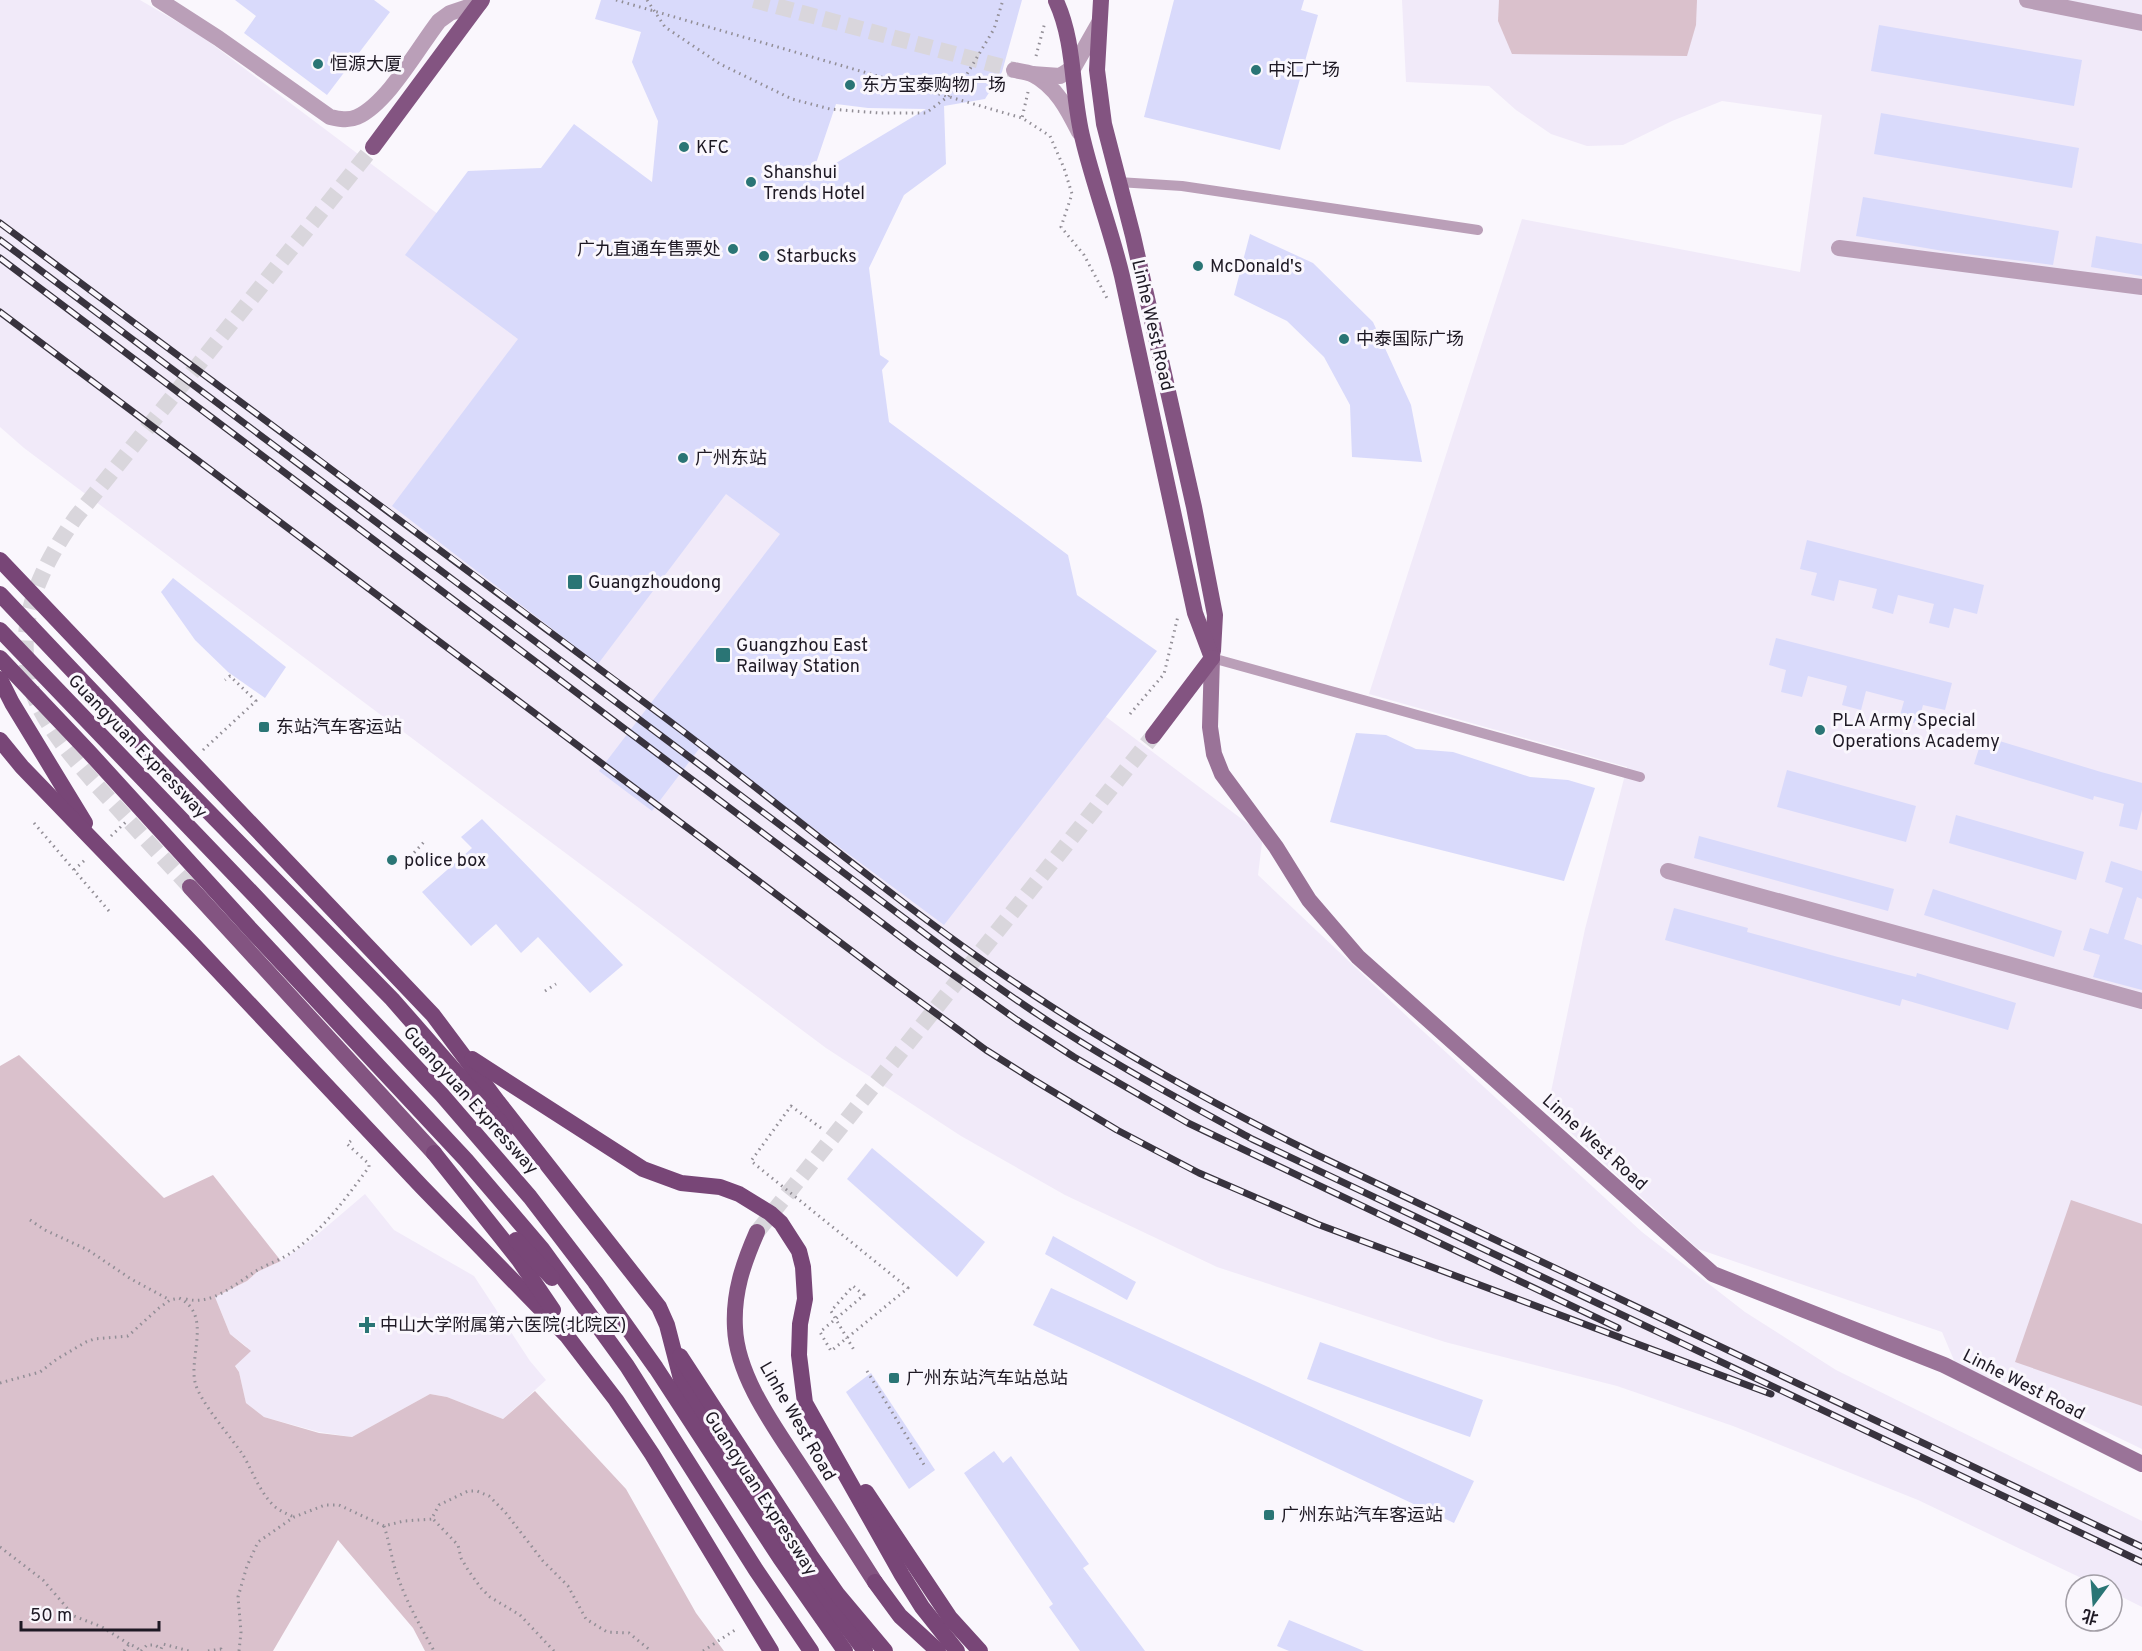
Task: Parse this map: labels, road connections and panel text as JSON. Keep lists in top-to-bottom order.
{
  "streets": {
    "highway": ["Guangyuan Expressway"],
    "main road": ["Linhe West Road"]
  },
  "places": {
    "other": [
      "恒源大厦",
      "中汇广场",
      "东方宝泰购物广场",
      "KFC",
      "Shanshui Trends Hotel",
      "广九直通车售票处",
      "Starbucks",
      "McDonald's",
      "中泰国际广场",
      "广州东站",
      "PLA Army Special Operations Academy",
      "police box"
    ],
    "transit": [
      "Guangzhoudong",
      "Guangzhou East Railway Station",
      "东站汽车客运站",
      "广州东站汽车站总站",
      "广州东站汽车客运站"
    ],
    "health": ["中山大学附属第六医院(北院区)"]
  },
  "scale_bar": "50 m",
  "north": "bottom"
}
